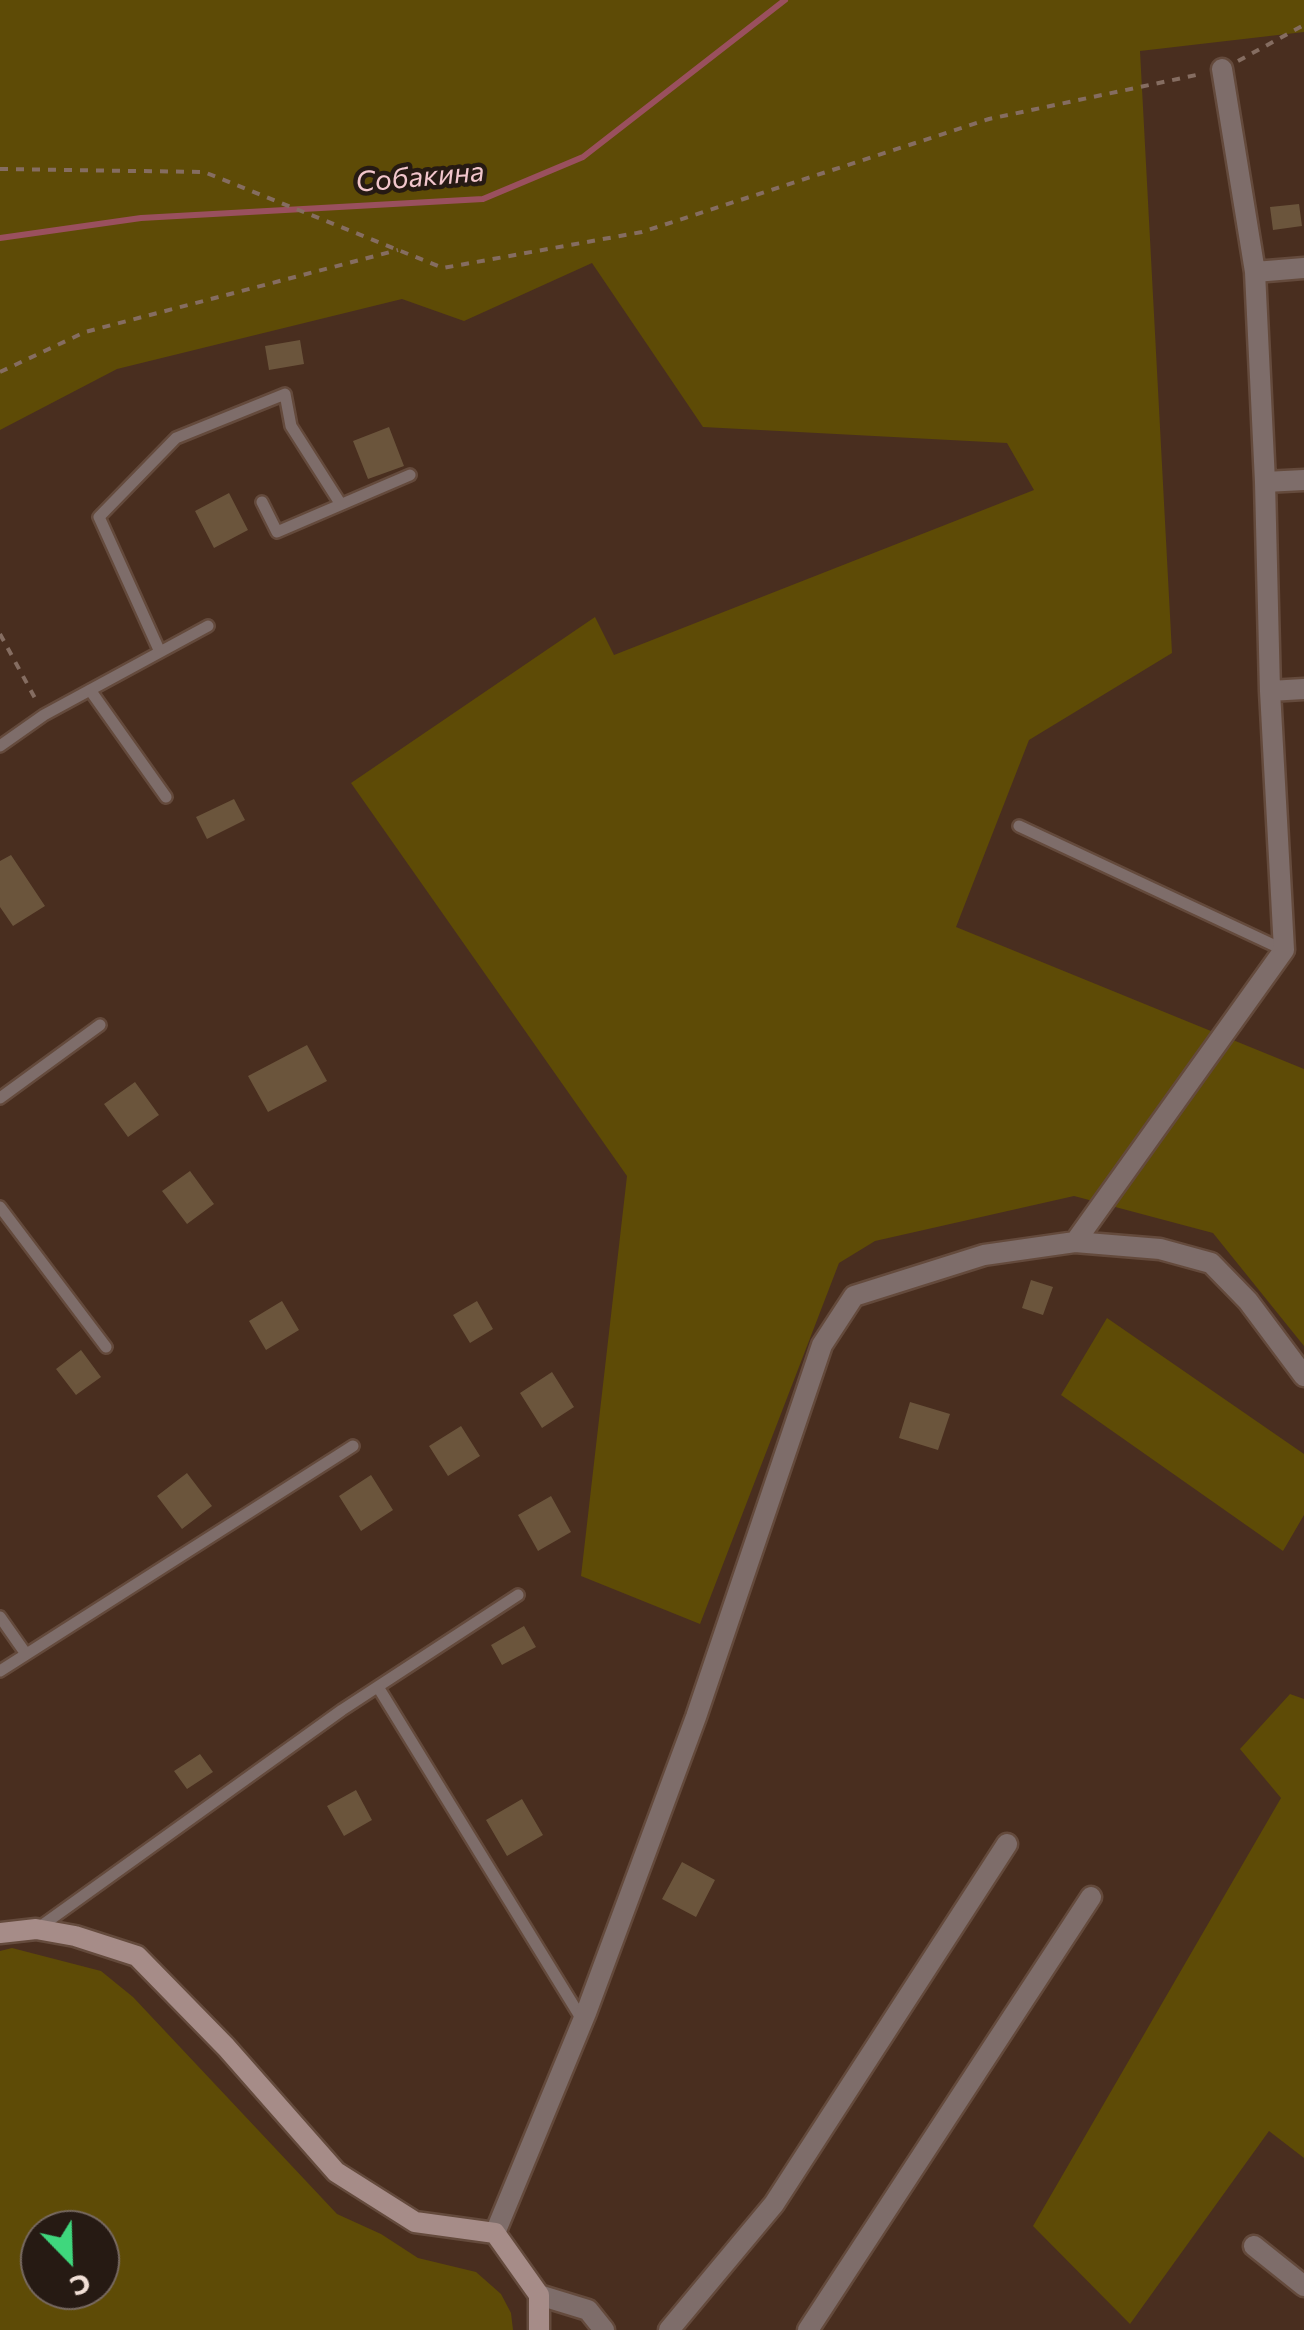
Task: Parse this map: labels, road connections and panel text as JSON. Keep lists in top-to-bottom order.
{
  "water": ["Собакина"],
  "north": "bottom right"
}
